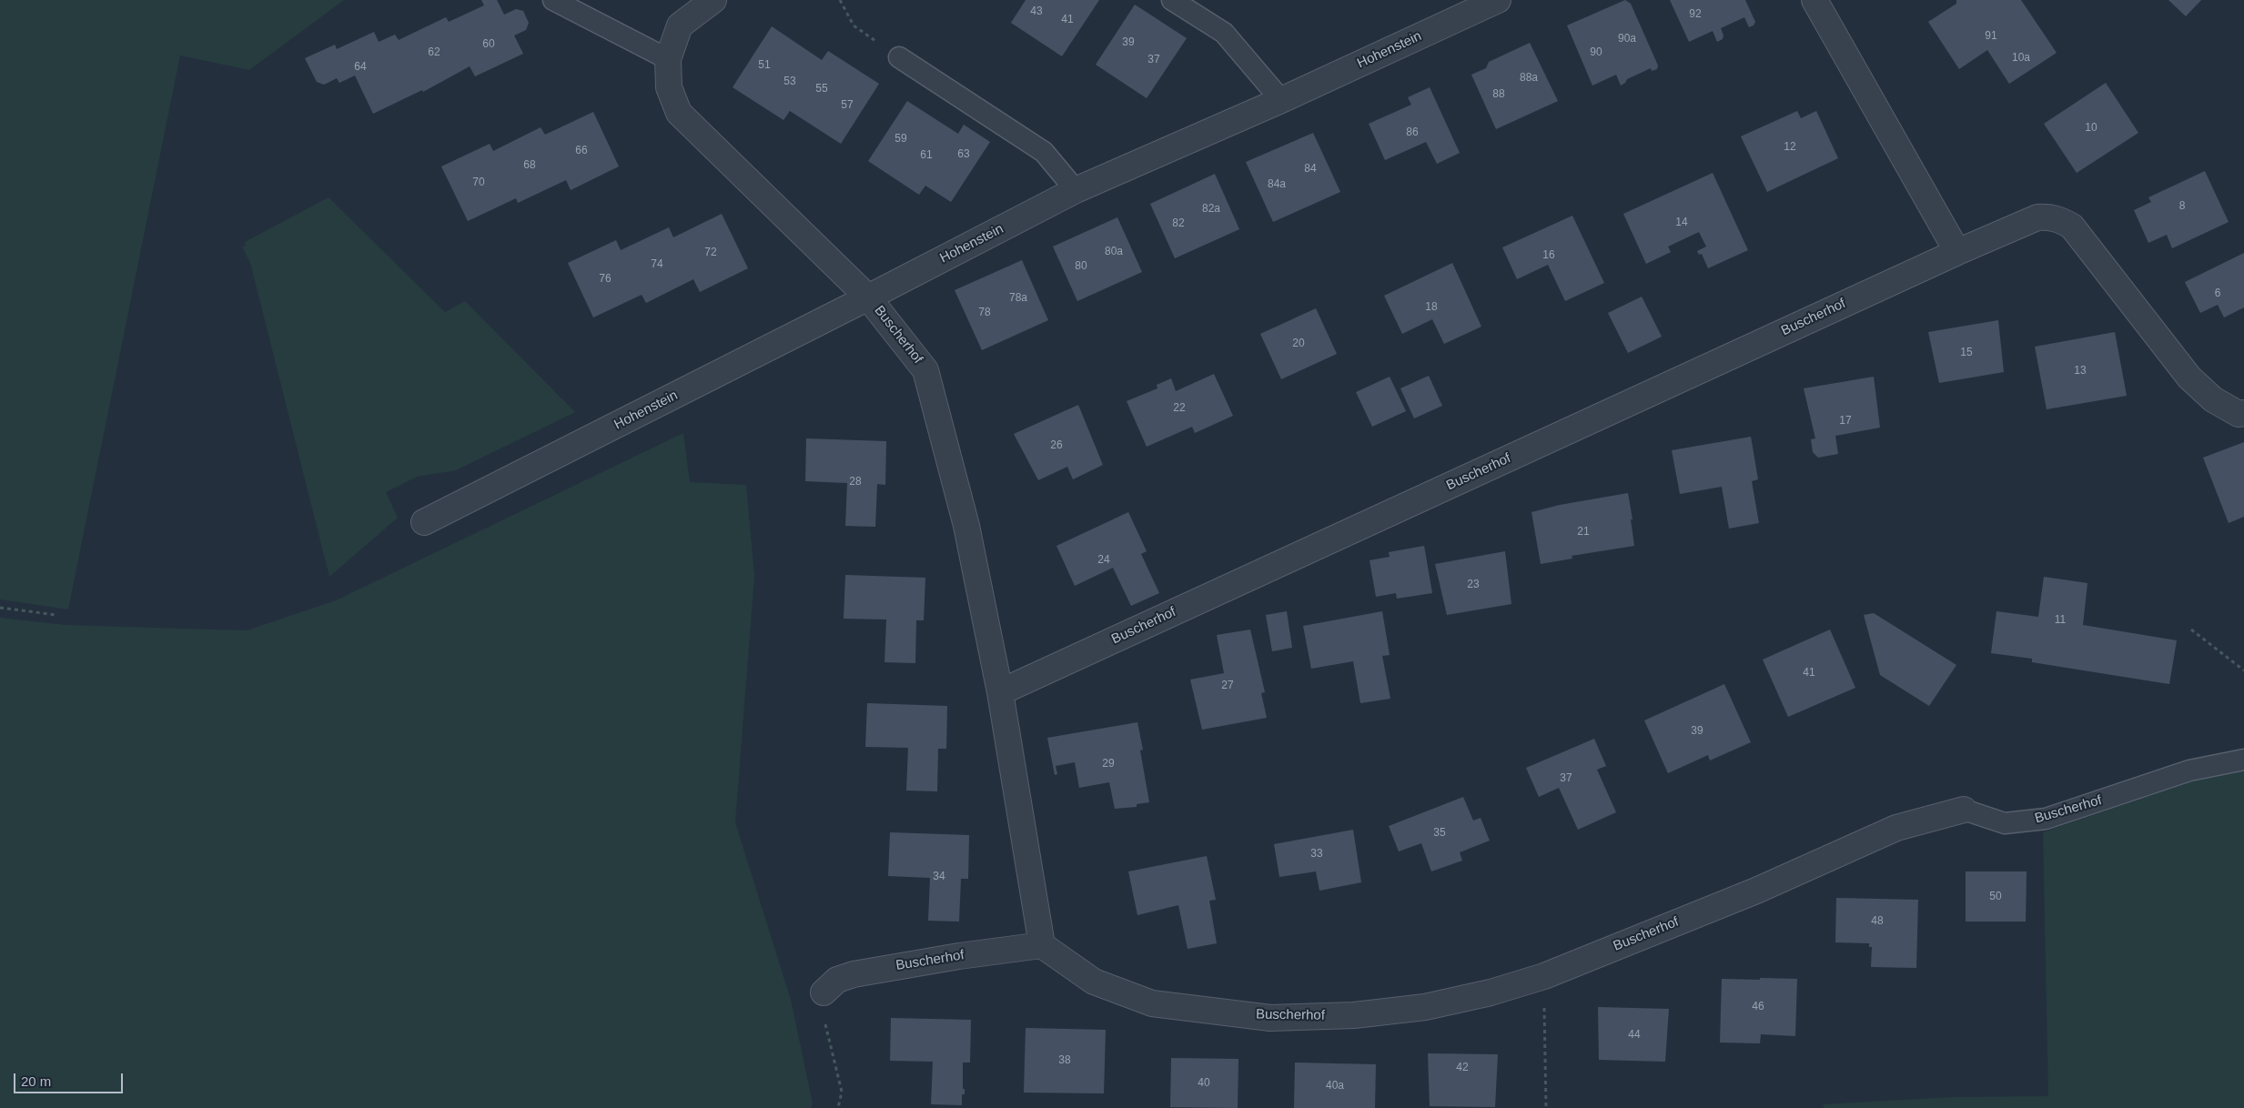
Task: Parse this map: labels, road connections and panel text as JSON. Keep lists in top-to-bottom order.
{
  "streets": {
    "street": ["Hohenstein", "Buscherhof"]
  },
  "crossings": [
    ["Hohenstein", "Buscherhof"]
  ],
  "house_numbers": [
    "43",
    "92",
    "41",
    "91",
    "90a",
    "39",
    "60",
    "62",
    "90",
    "10a",
    "37",
    "51",
    "64",
    "88a",
    "53",
    "55",
    "88",
    "57",
    "10",
    "86",
    "59",
    "12",
    "66",
    "63",
    "61",
    "68",
    "84",
    "70",
    "84a",
    "8",
    "82a",
    "14",
    "82",
    "80a",
    "72",
    "16",
    "74",
    "80",
    "76",
    "6",
    "78a",
    "18",
    "78",
    "20",
    "15",
    "13",
    "22",
    "17",
    "26",
    "28",
    "21",
    "24",
    "23",
    "11",
    "41",
    "27",
    "39",
    "29",
    "37",
    "35",
    "33",
    "34",
    "50",
    "48",
    "46",
    "44",
    "38",
    "42",
    "40",
    "40a"
  ],
  "scale_bar": "20 m"
}
